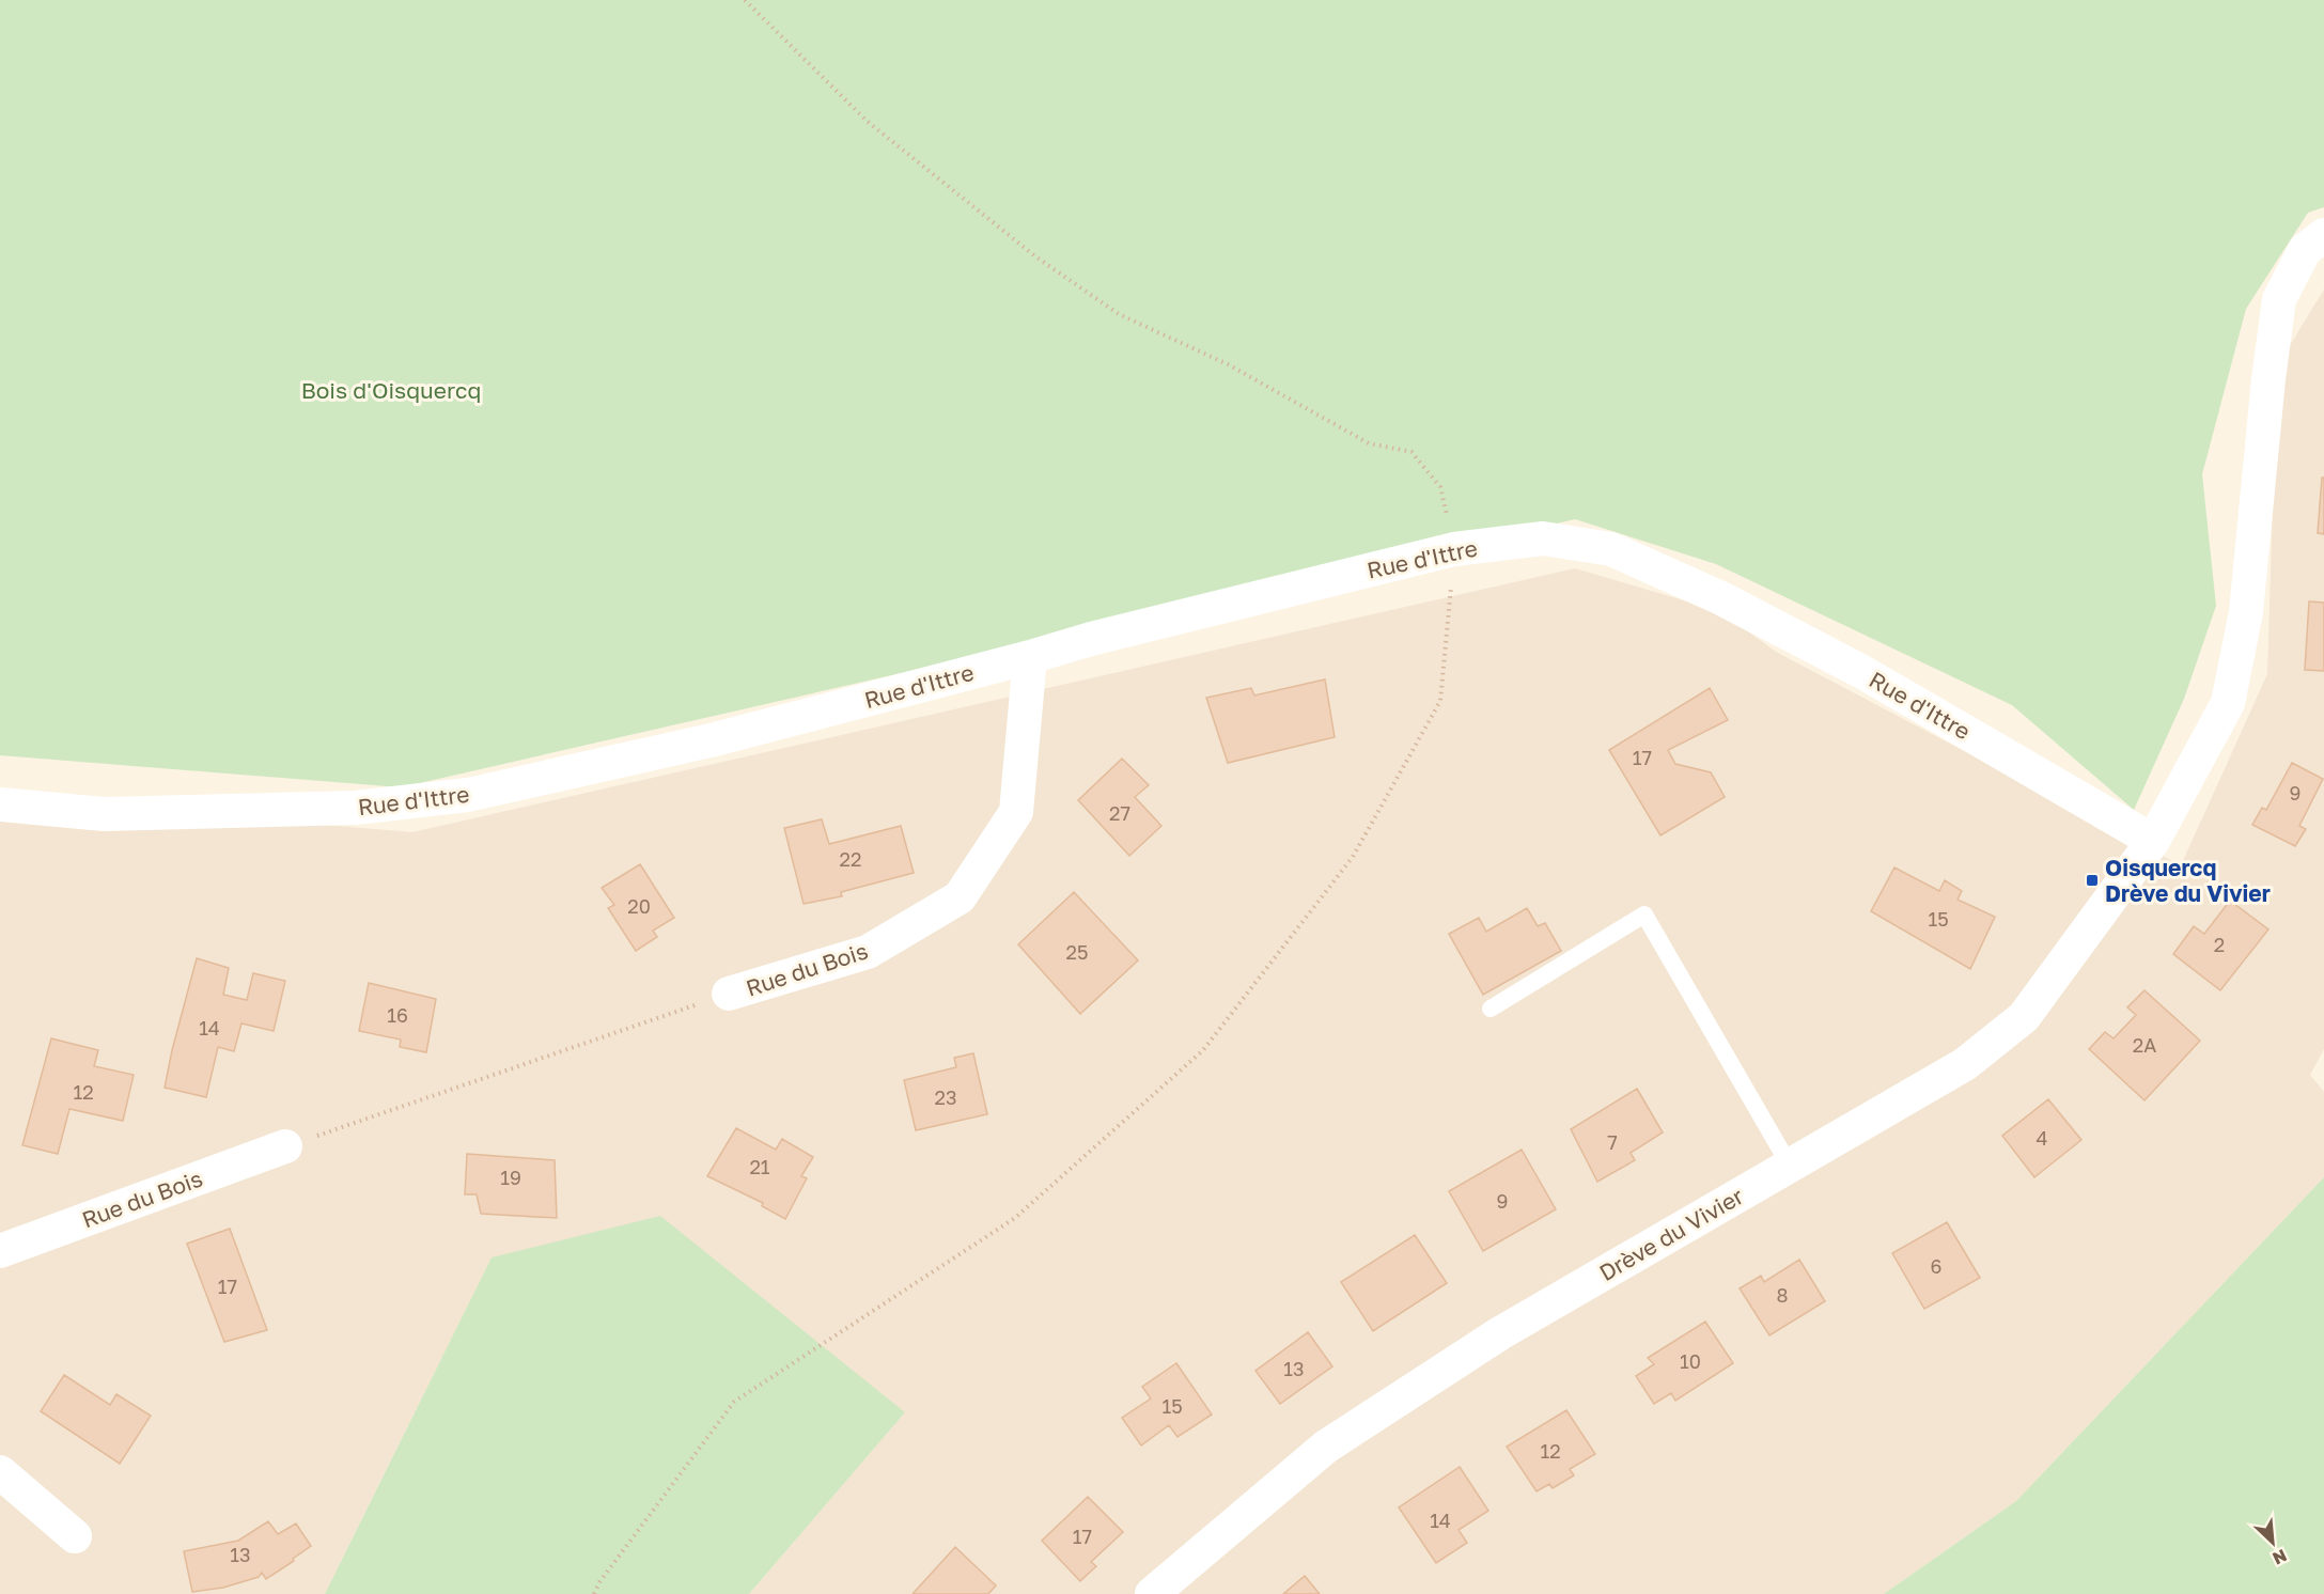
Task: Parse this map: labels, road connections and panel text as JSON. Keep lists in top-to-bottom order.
{
  "streets": {
    "street": ["Rue d'Ittre", "Rue du Bois", "Drève du Vivier"]
  },
  "crossings": [
    ["Rue d'Ittre", "Rue du Bois"],
    ["Rue d'Ittre", "Drève du Vivier"]
  ],
  "parks": ["Bois d'Oisquercq"],
  "places": {
    "transit": ["Oisquercq Drève du Vivier"]
  },
  "house_numbers": [
    "17",
    "9",
    "27",
    "22",
    "20",
    "15",
    "2",
    "25",
    "16",
    "14",
    "2A",
    "12",
    "23",
    "4",
    "7",
    "21",
    "19",
    "9",
    "6",
    "17",
    "8",
    "10",
    "13",
    "15",
    "12",
    "14",
    "17",
    "13"
  ],
  "north": "bottom right"
}
